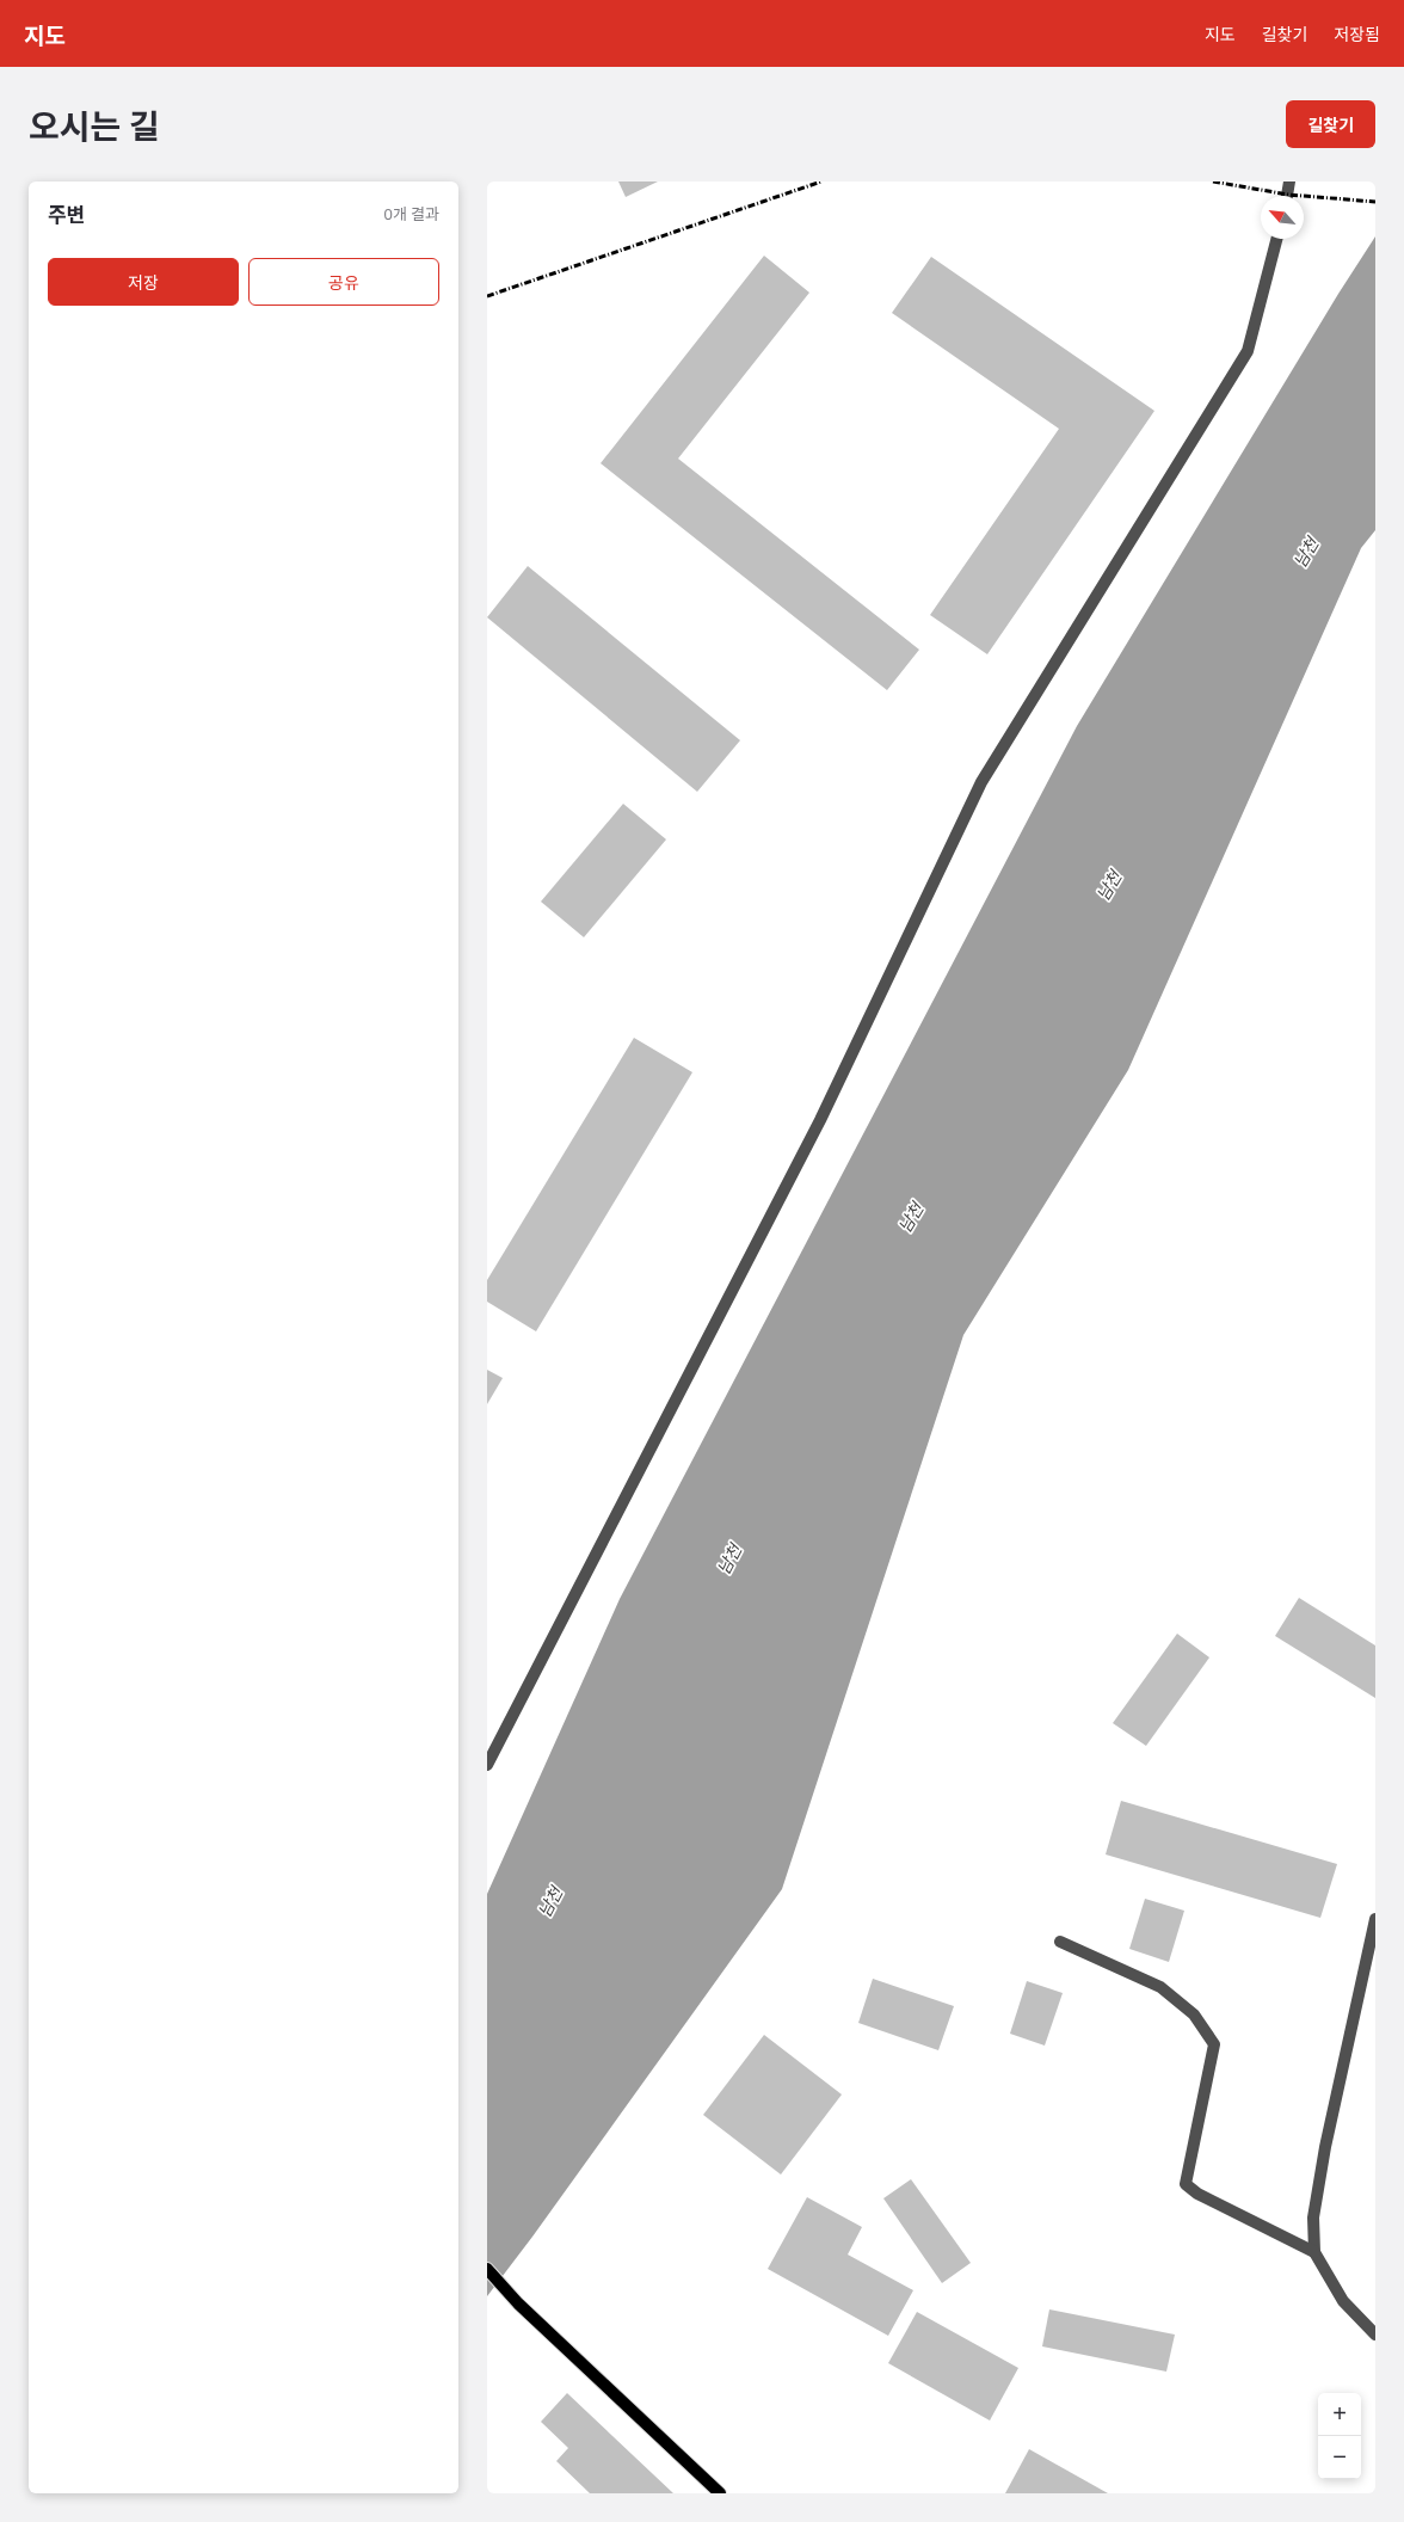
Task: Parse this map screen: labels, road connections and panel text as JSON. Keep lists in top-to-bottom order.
{
  "water": ["남천"],
  "north": "top left",
  "page": {
    "header": "지도",
    "nav": ["지도", "길찾기", "저장됨"],
    "title": "오시는 길",
    "buttons": [
      "길찾기",
      ["저장", "공유"]
    ],
    "heading": ["주변", "0개 결과"],
    "map_buttons": ["+", "−"]
  }
}
